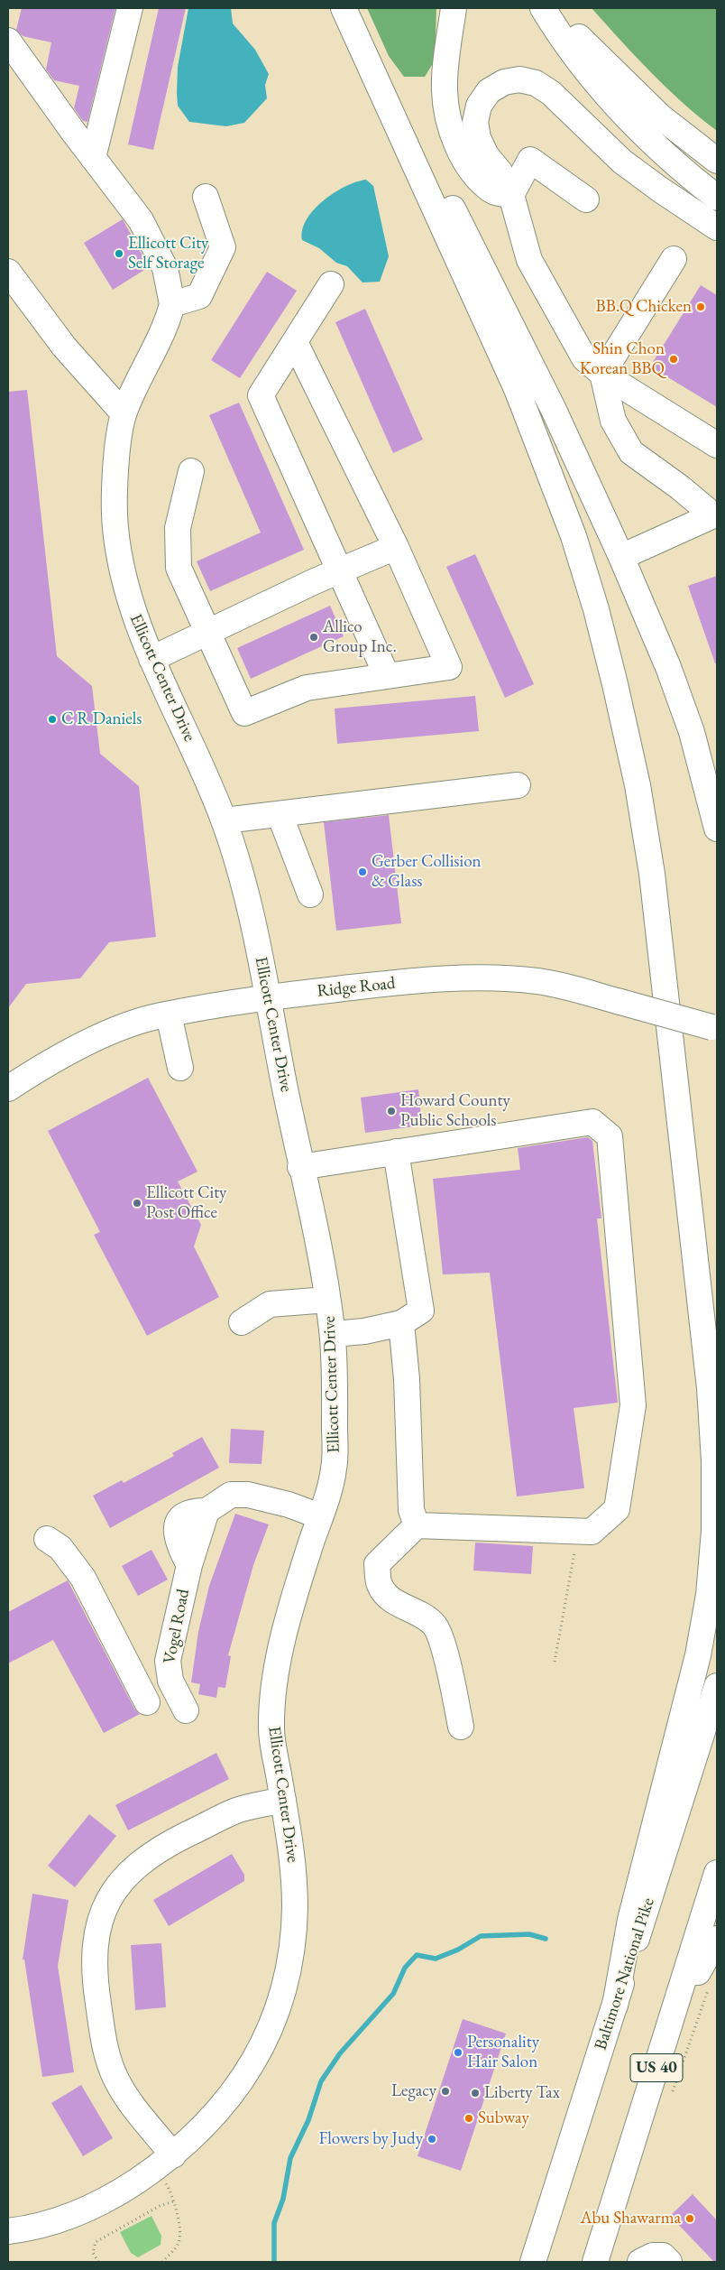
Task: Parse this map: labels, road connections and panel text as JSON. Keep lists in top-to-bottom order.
{
  "streets": {
    "main road": [
      "Ellicott Center Drive",
      "Ridge Road",
      "Vogel Road",
      "Baltimore National Pike",
      "US 40"
    ]
  },
  "crossings": [
    ["Ellicott Center Drive", "Ridge Road"],
    ["Ellicott Center Drive", "Vogel Road"]
  ],
  "places": [
    "Ellicott City Self Storage",
    "BB.Q Chicken",
    "Shin Chon Korean BBQ",
    "Allico Group Inc.",
    "C R Daniels",
    "Gerber Collision & Glass",
    "Howard County Public Schools",
    "Ellicott City Post Office",
    "Personality Hair Salon",
    "Legacy",
    "Liberty Tax",
    "Subway",
    "Flowers by Judy",
    "Abu Shawarma"
  ]
}
